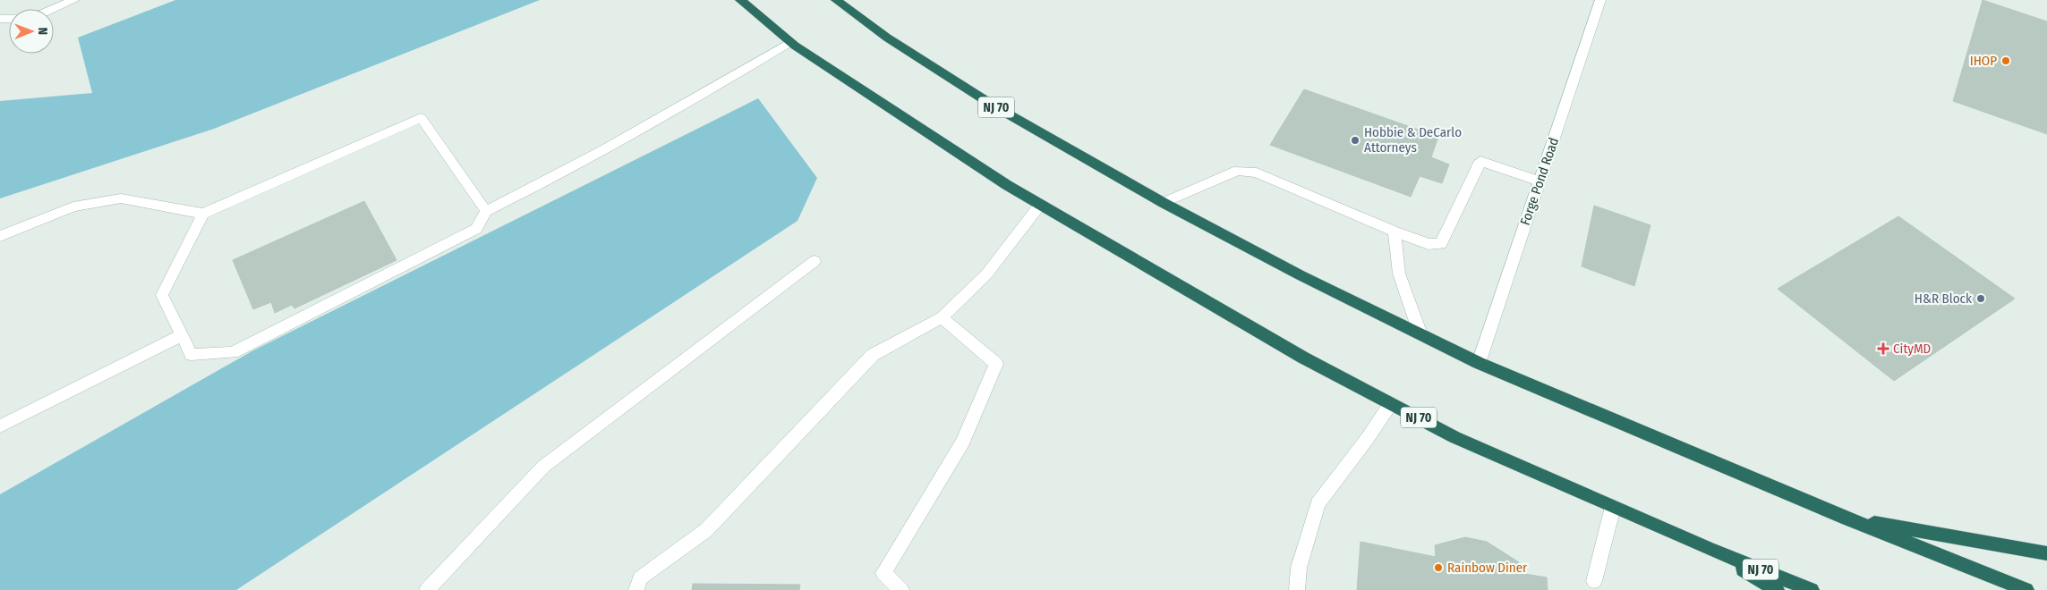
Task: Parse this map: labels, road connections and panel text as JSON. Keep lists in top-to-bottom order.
{
  "streets": {
    "highway": ["NJ 70"],
    "street": ["Forge Pond Road"]
  },
  "crossings": [
    ["NJ 70", "Forge Pond Road"]
  ],
  "places": {
    "other": [
      "IHOP",
      "Hobbie & DeCarlo Attorneys",
      "H&R Block",
      "Rainbow Diner"
    ],
    "health": ["CityMD"]
  },
  "north": "right"
}
